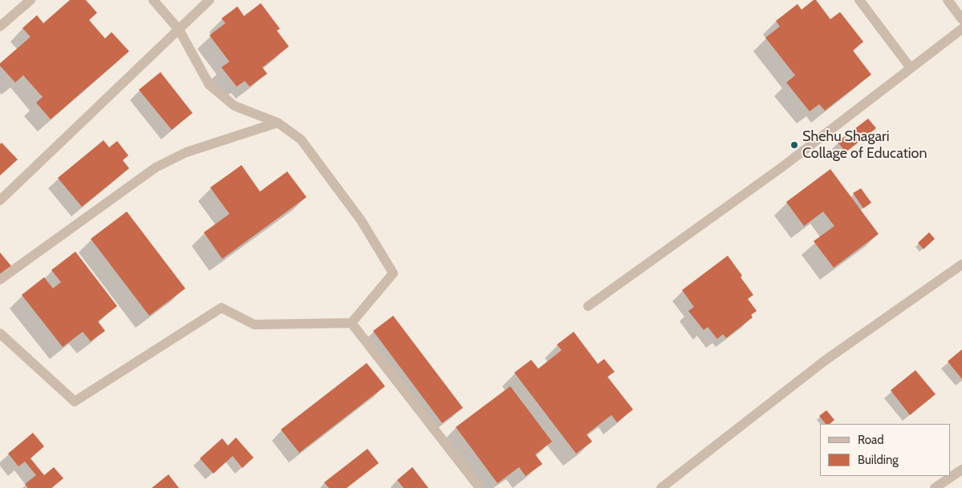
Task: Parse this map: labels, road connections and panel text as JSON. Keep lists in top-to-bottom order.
{
  "places": ["Shehu Shagari Collage of Education"],
  "legend": ["Road", "Building"]
}
